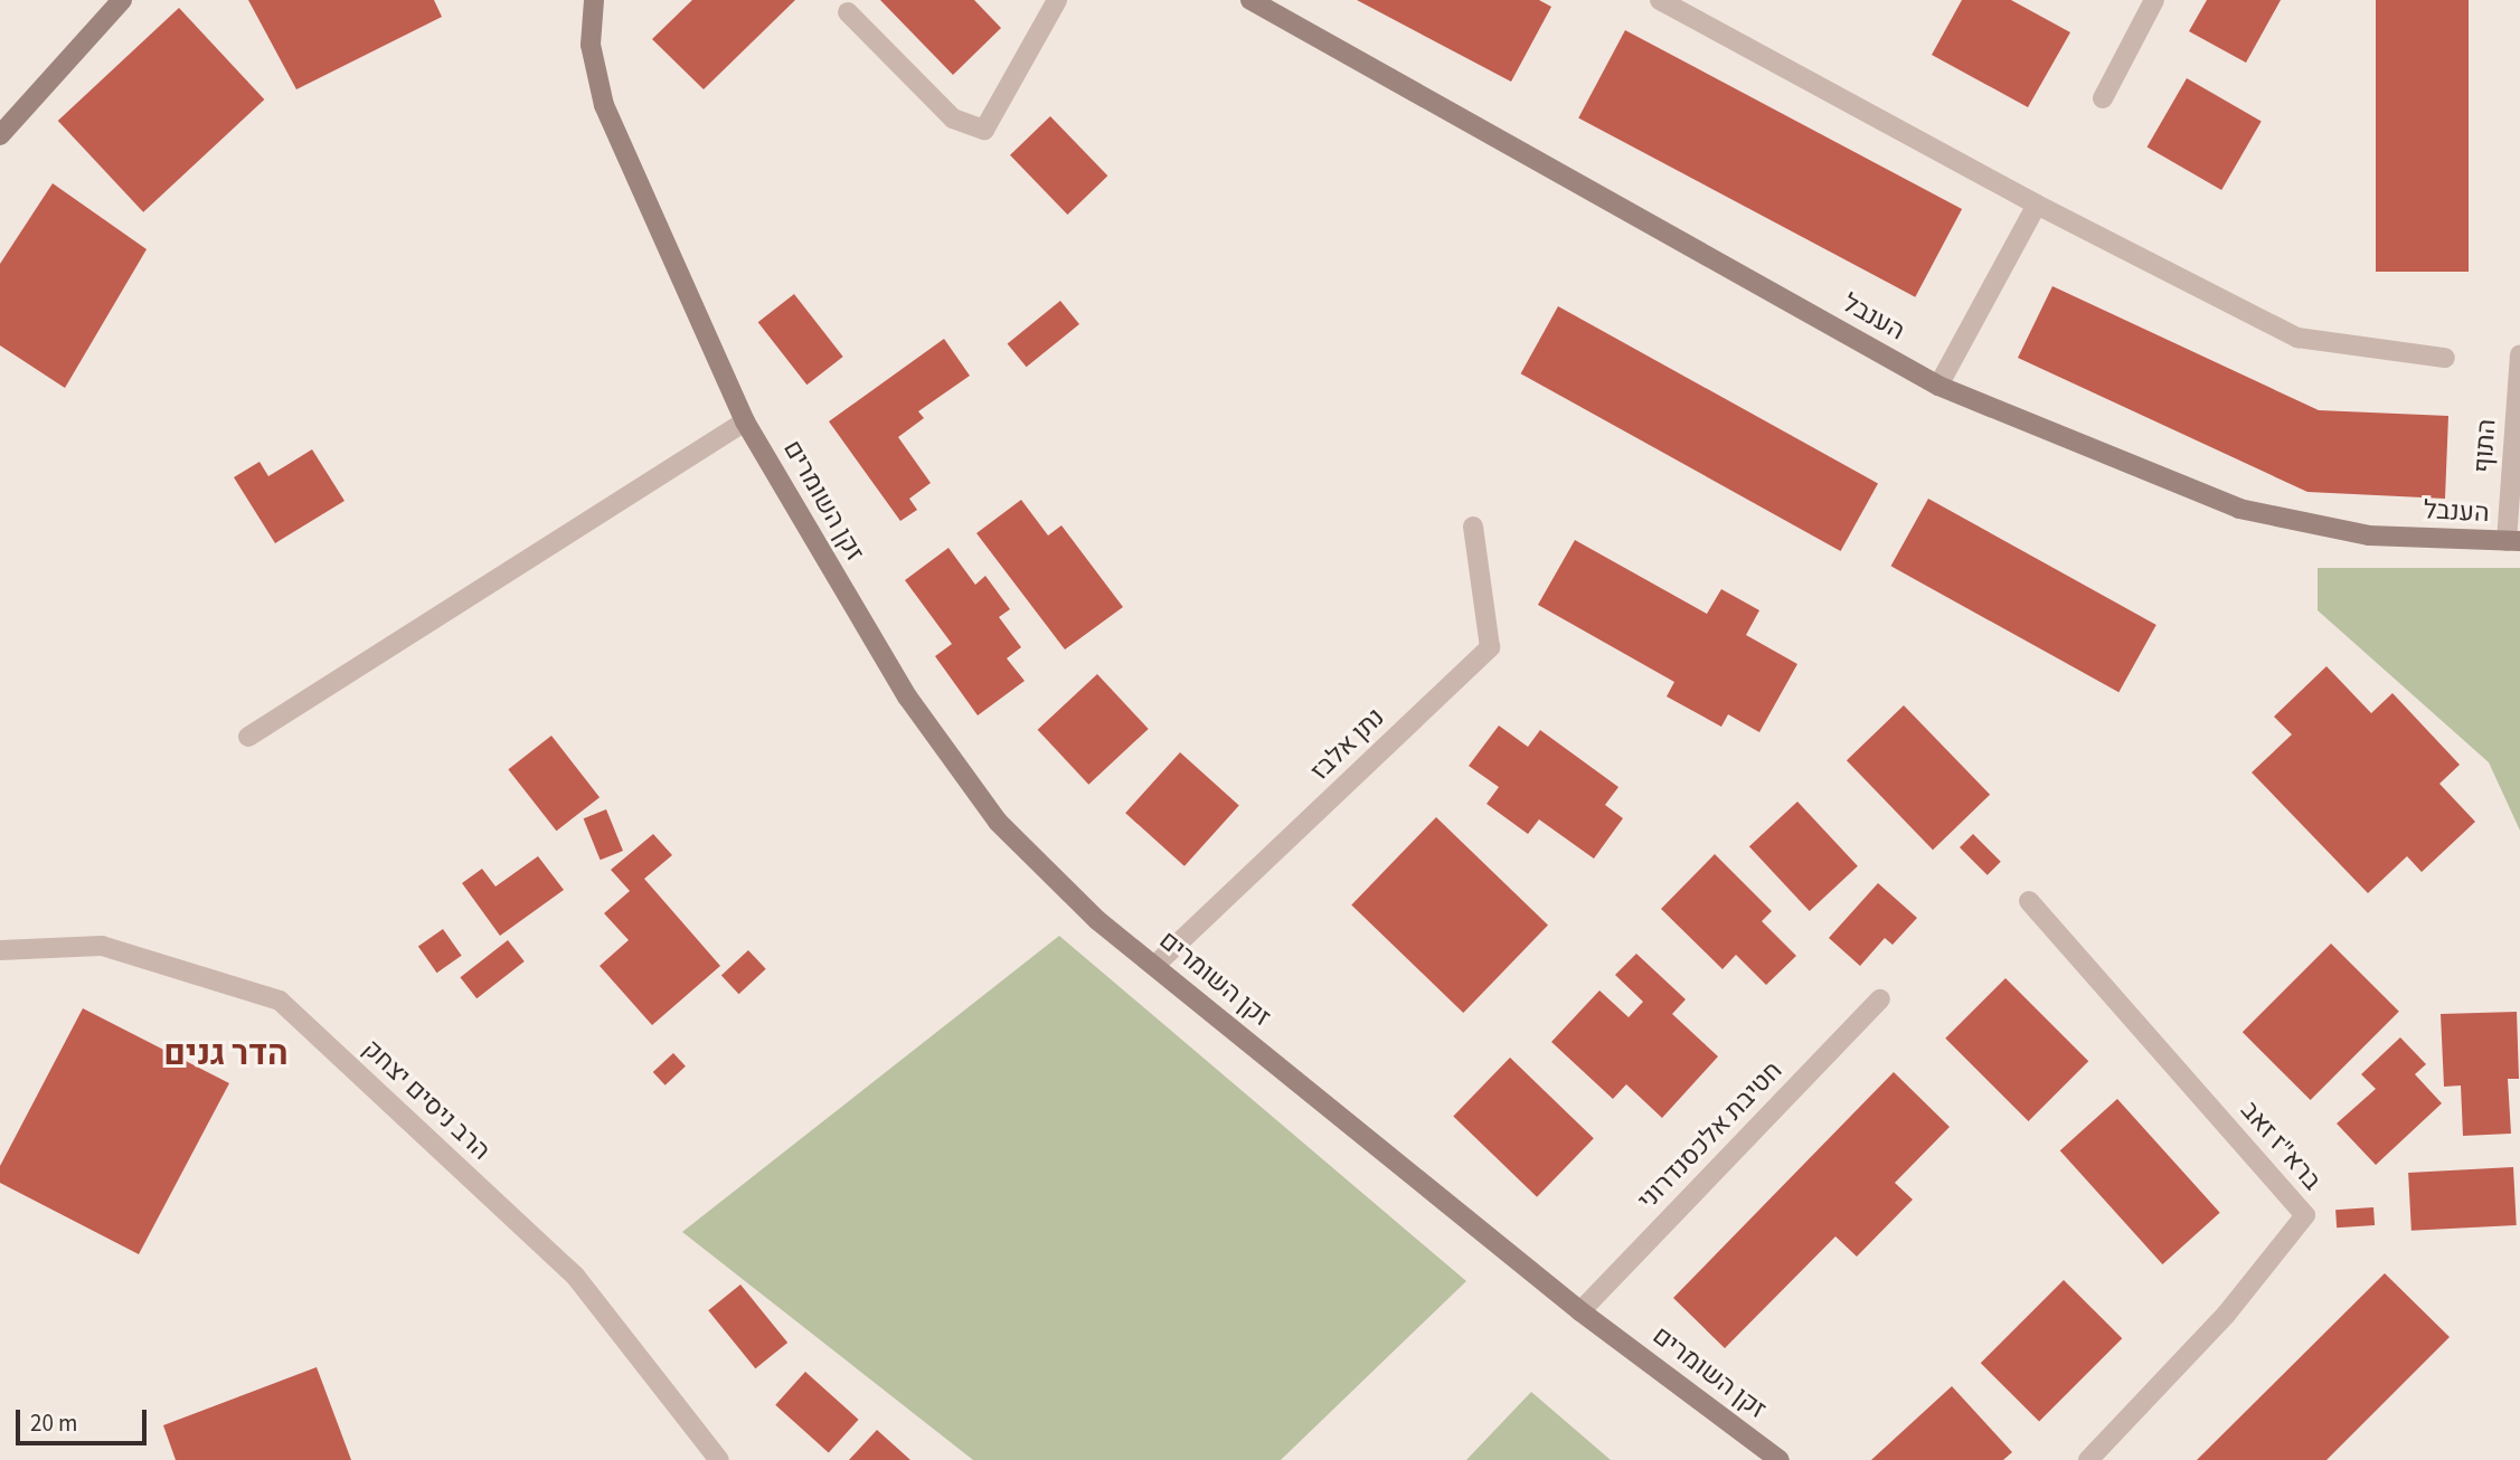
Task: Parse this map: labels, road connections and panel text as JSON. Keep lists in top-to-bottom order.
{
  "streets": {
    "street": [
      "הענבל",
      "התוף",
      "זקן השומרים",
      "נתן אלבז",
      "הרב ניסים יצחק",
      "חטיבת אלכסנדרוני",
      "ברא\"ז זאב"
    ]
  },
  "crossings": [
    ["הענבל", "התוף"],
    ["זקן השומרים", "נתן אלבז"],
    ["זקן השומרים", "חטיבת אלכסנדרוני"]
  ],
  "districts": ["הדר גנים"],
  "scale_bar": "20 m"
}
